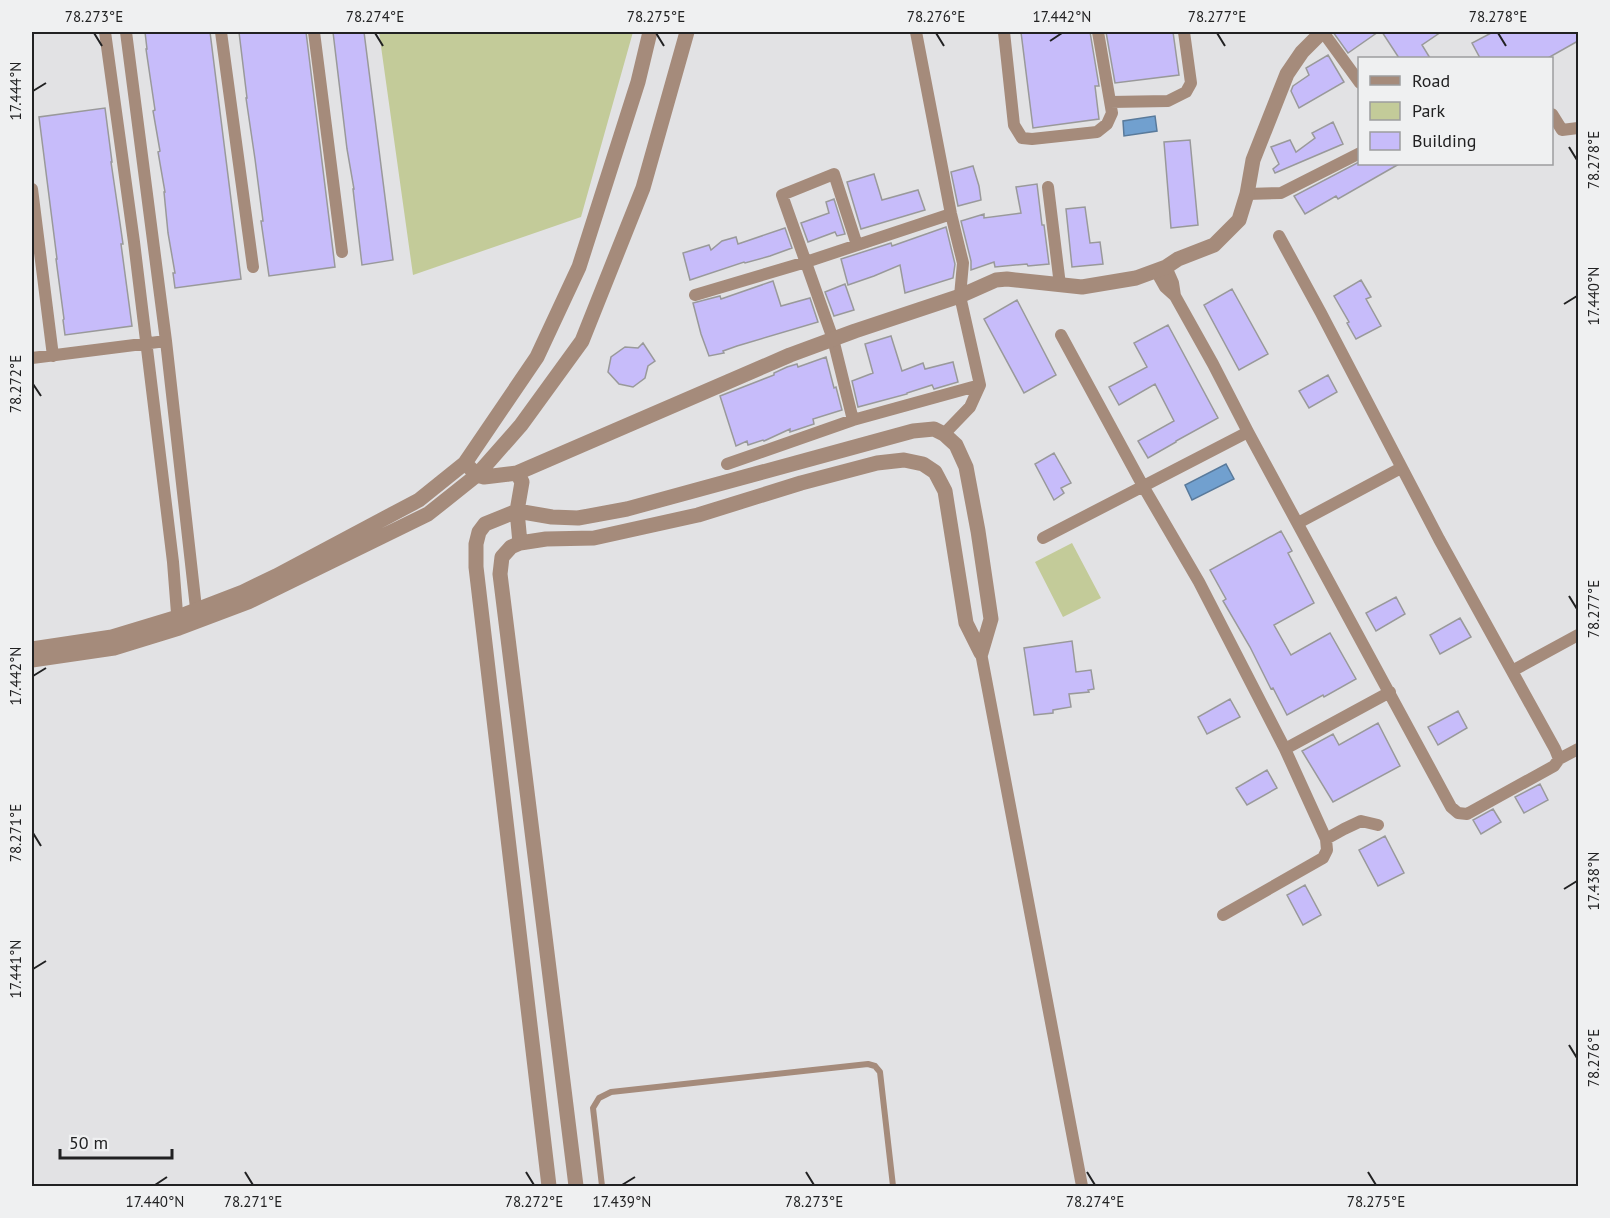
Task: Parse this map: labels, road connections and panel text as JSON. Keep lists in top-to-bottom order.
{
  "legend": ["Road", "Park", "Building"],
  "scale_bar": "50 m",
  "coordinates": [
    "78.273°E",
    "78.274°E",
    "78.275°E",
    "78.276°E",
    "17.442°N",
    "78.277°E",
    "78.278°E",
    "17.444°N",
    "17.440°N",
    "78.272°E",
    "78.271°E",
    "17.438°N",
    "17.441°N",
    "17.439°N"
  ]
}
